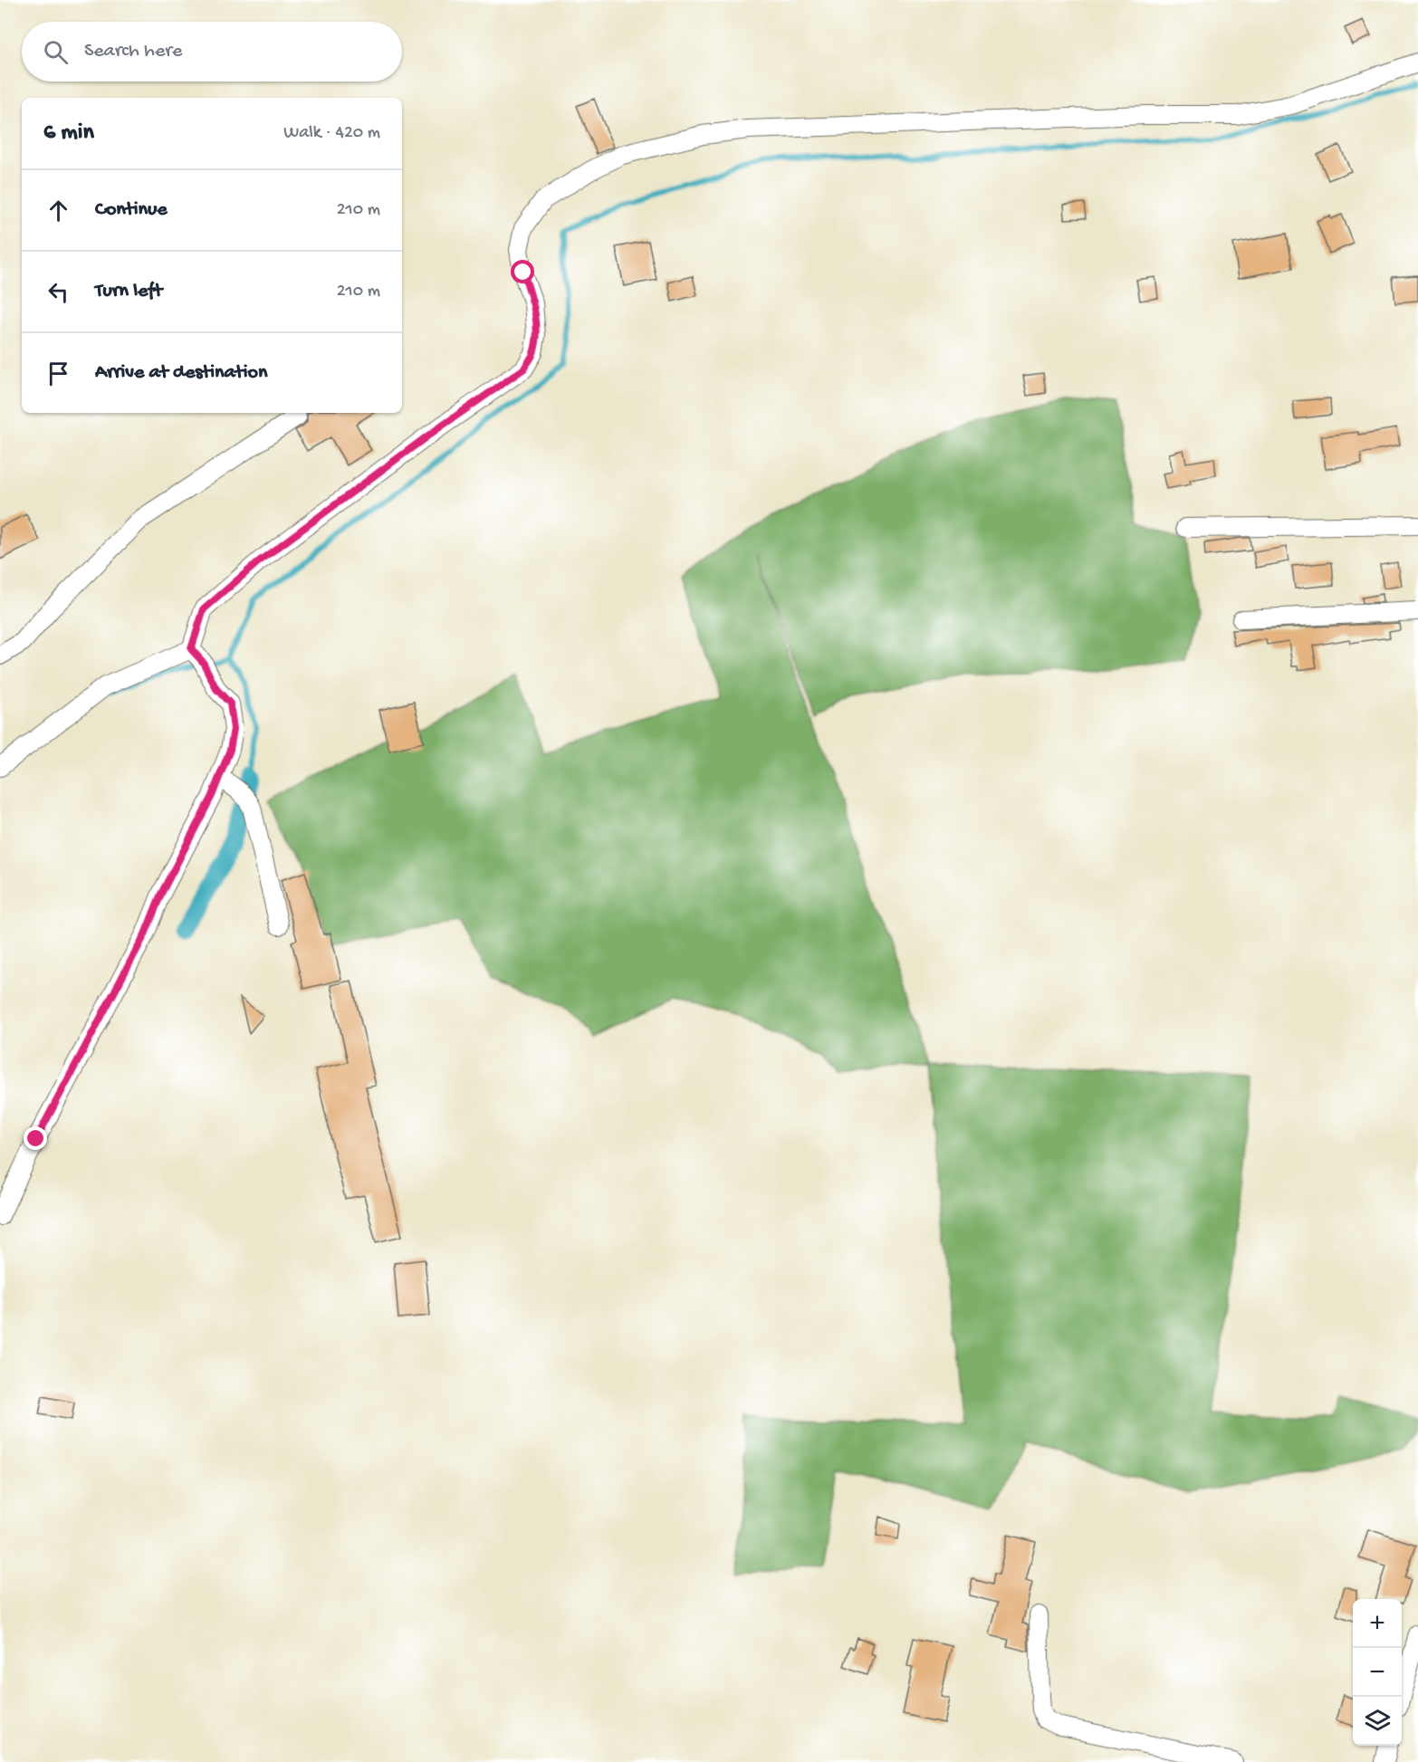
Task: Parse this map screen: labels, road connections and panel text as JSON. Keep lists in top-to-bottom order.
{
  "page": {
    "search": "Search here",
    "heading": ["6 min", "Walk · 420 m"],
    "list": [
      ["Continue", "210 m"],
      ["Turn left", "210 m"],
      "Arrive at destination"
    ],
    "map_buttons": ["+", "−"]
  }
}
